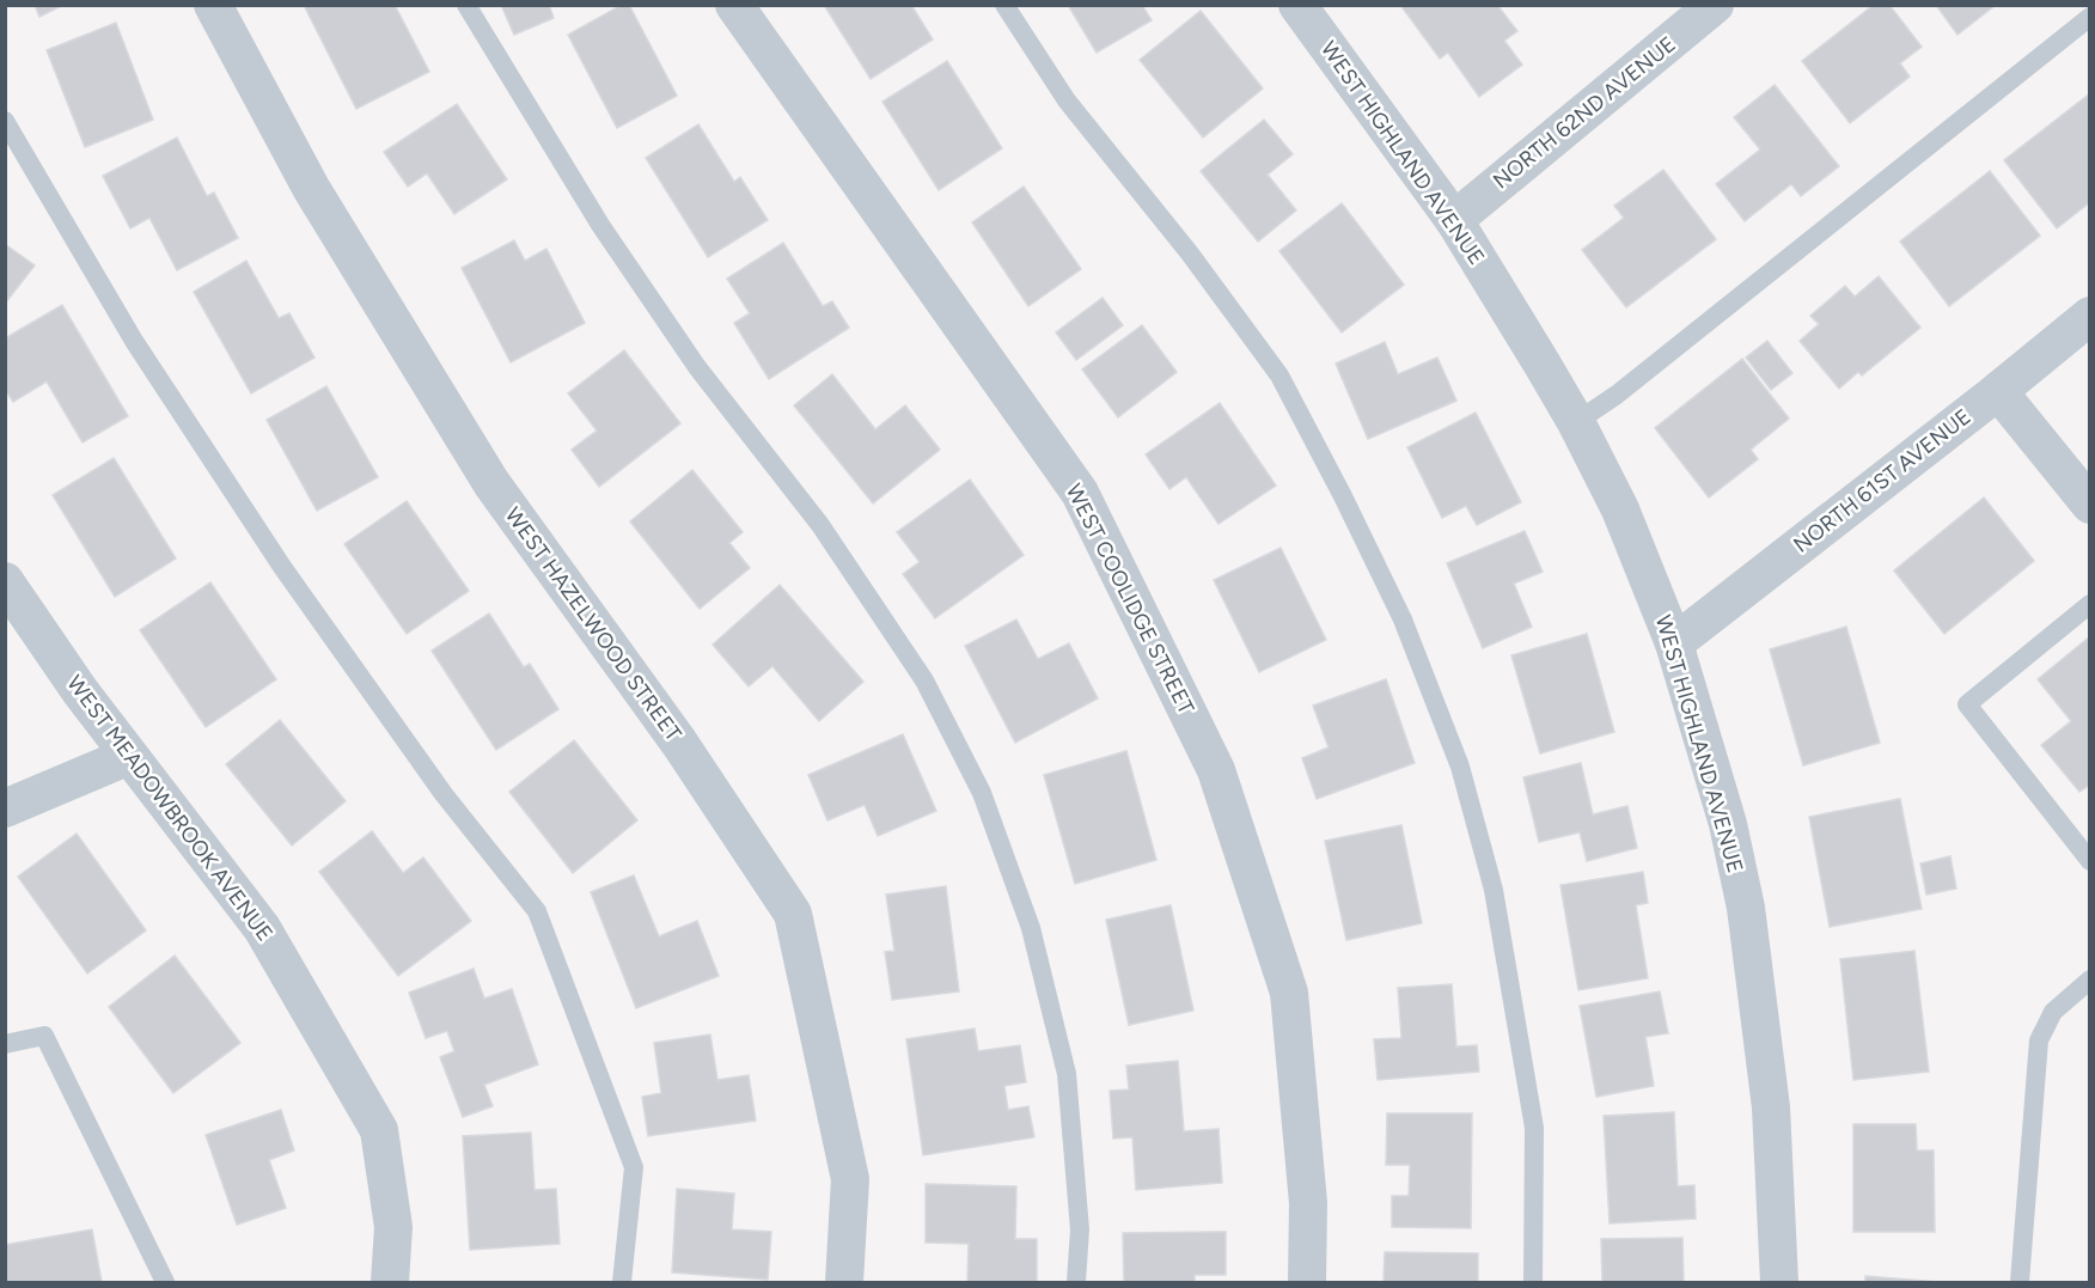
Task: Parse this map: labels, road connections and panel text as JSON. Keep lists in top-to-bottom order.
{
  "streets": {
    "street": [
      "NORTH 62ND AVENUE",
      "WEST HIGHLAND AVENUE",
      "NORTH 61ST AVENUE",
      "WEST COOLIDGE STREET",
      "WEST HAZELWOOD STREET",
      "WEST MEADOWBROOK AVENUE"
    ]
  },
  "crossings": [
    ["NORTH 62ND AVENUE", "WEST HIGHLAND AVENUE"],
    ["WEST HIGHLAND AVENUE", "NORTH 61ST AVENUE"]
  ]
}
